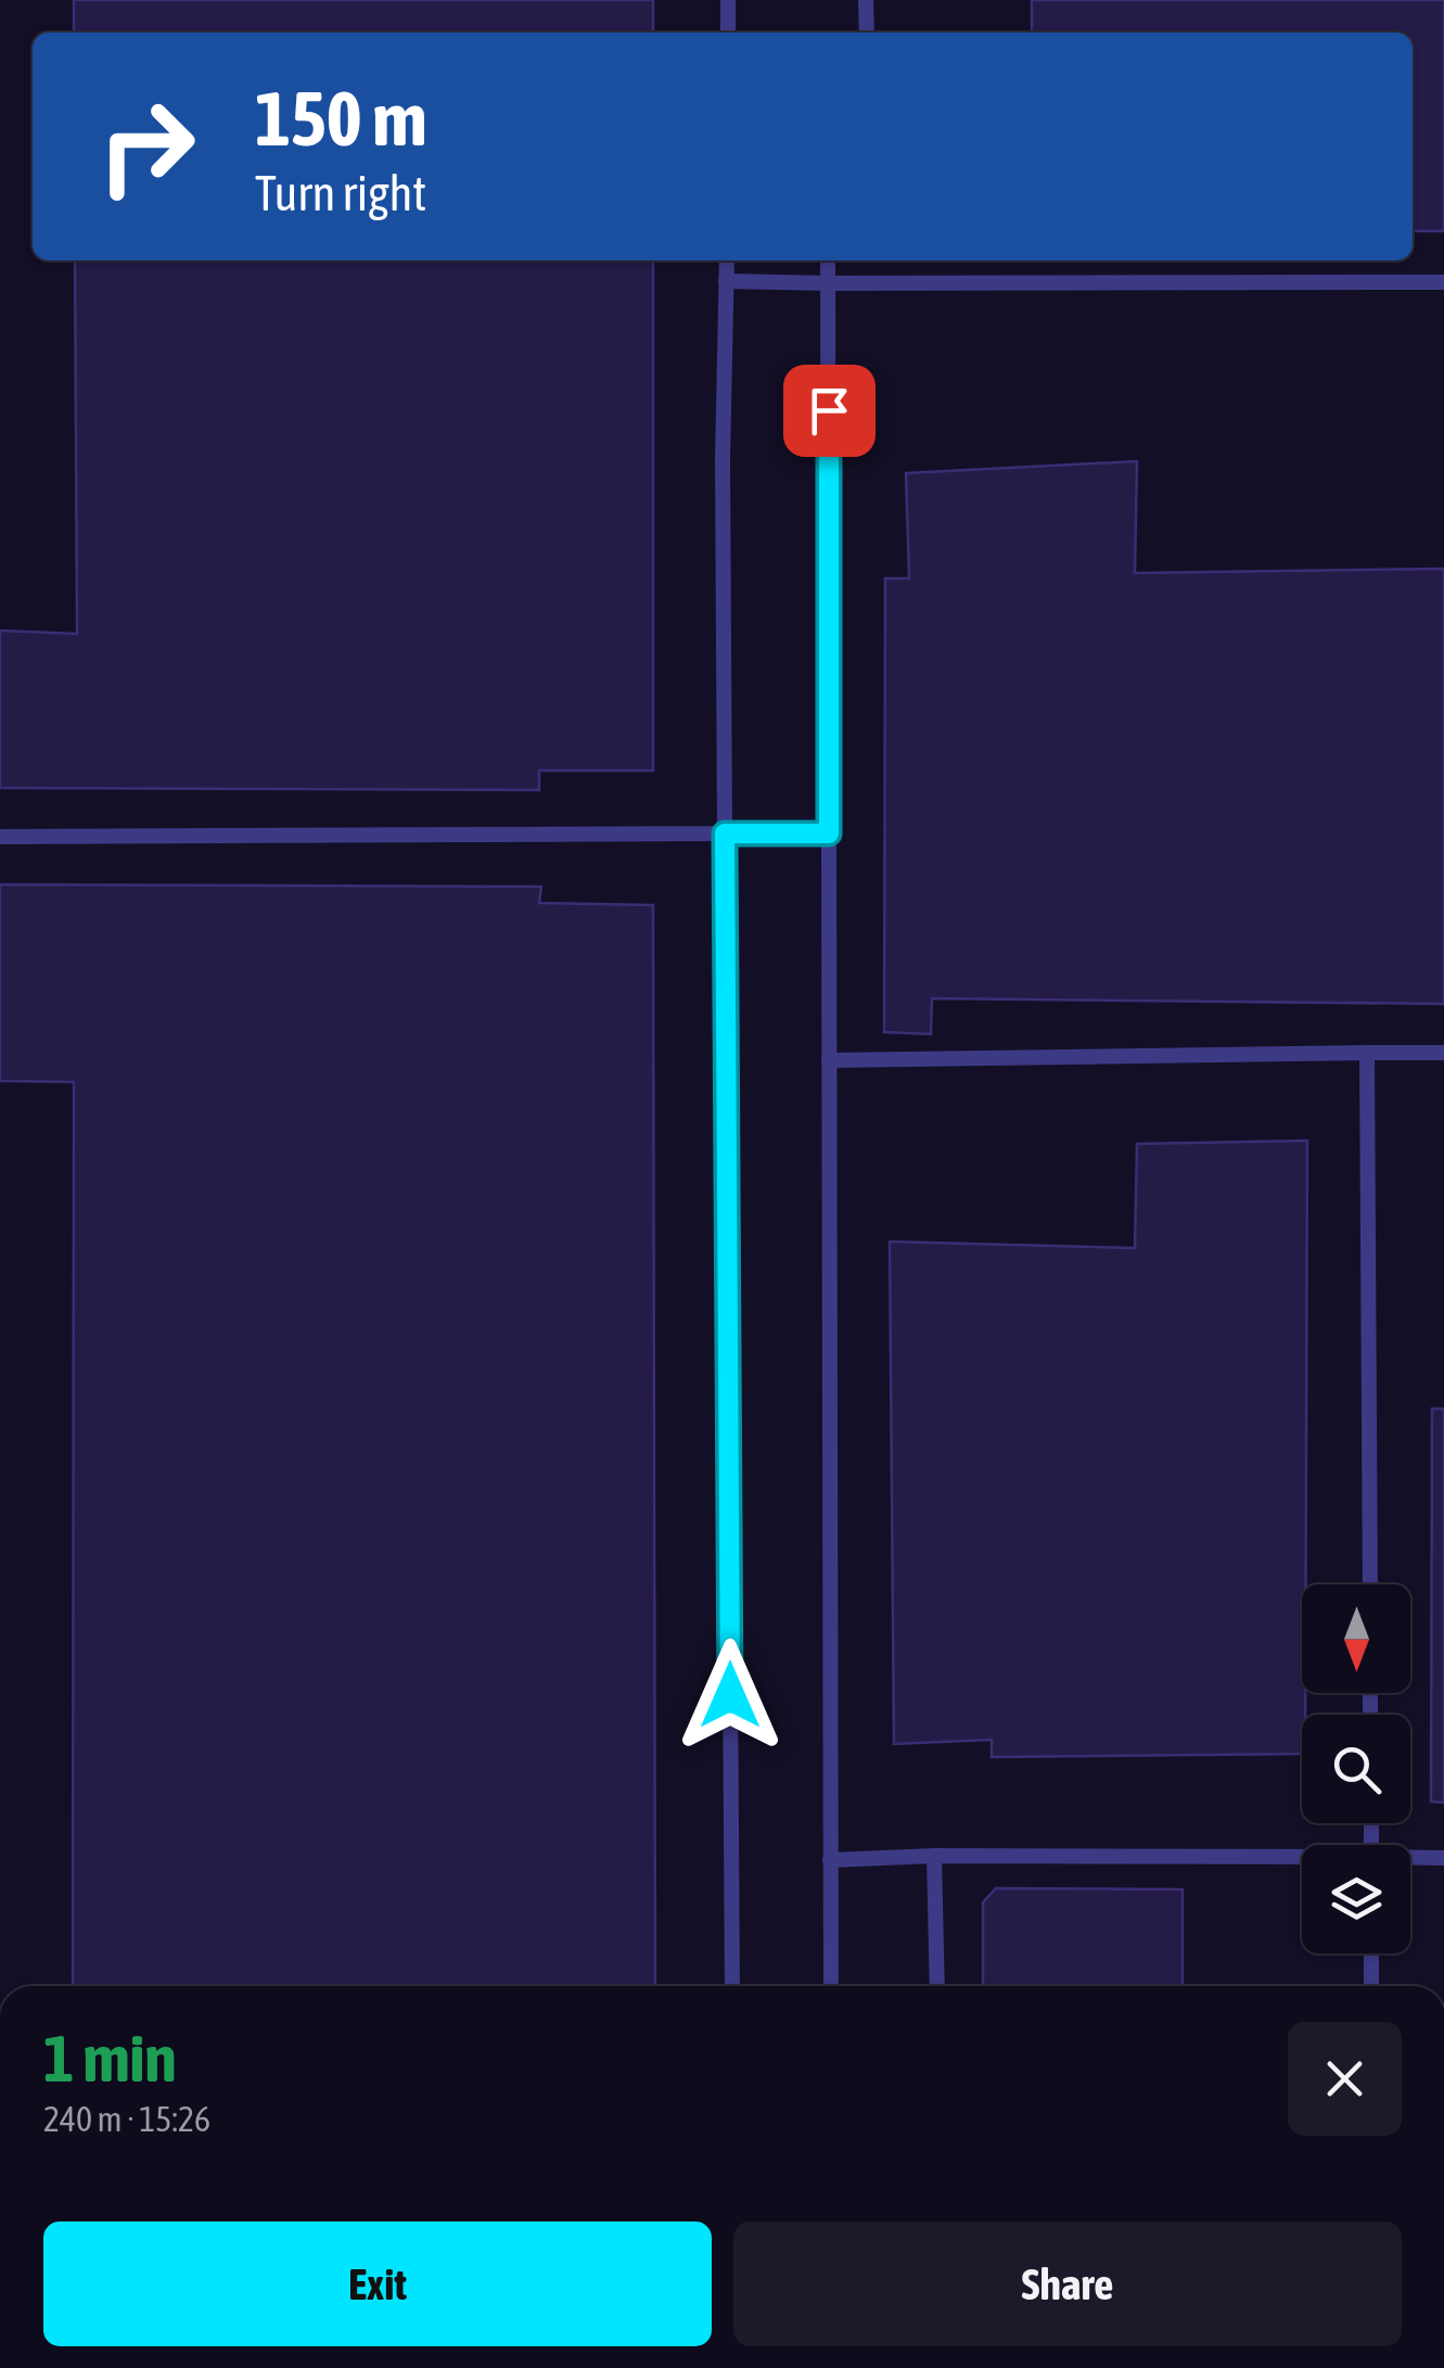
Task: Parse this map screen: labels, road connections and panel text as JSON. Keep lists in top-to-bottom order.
{
  "north": "bottom",
  "page": {
    "turn": ["150 m", "Turn right"],
    "heading": ["1 min", "240 m · 15:26"],
    "buttons": ["Exit", "Share"]
  }
}
